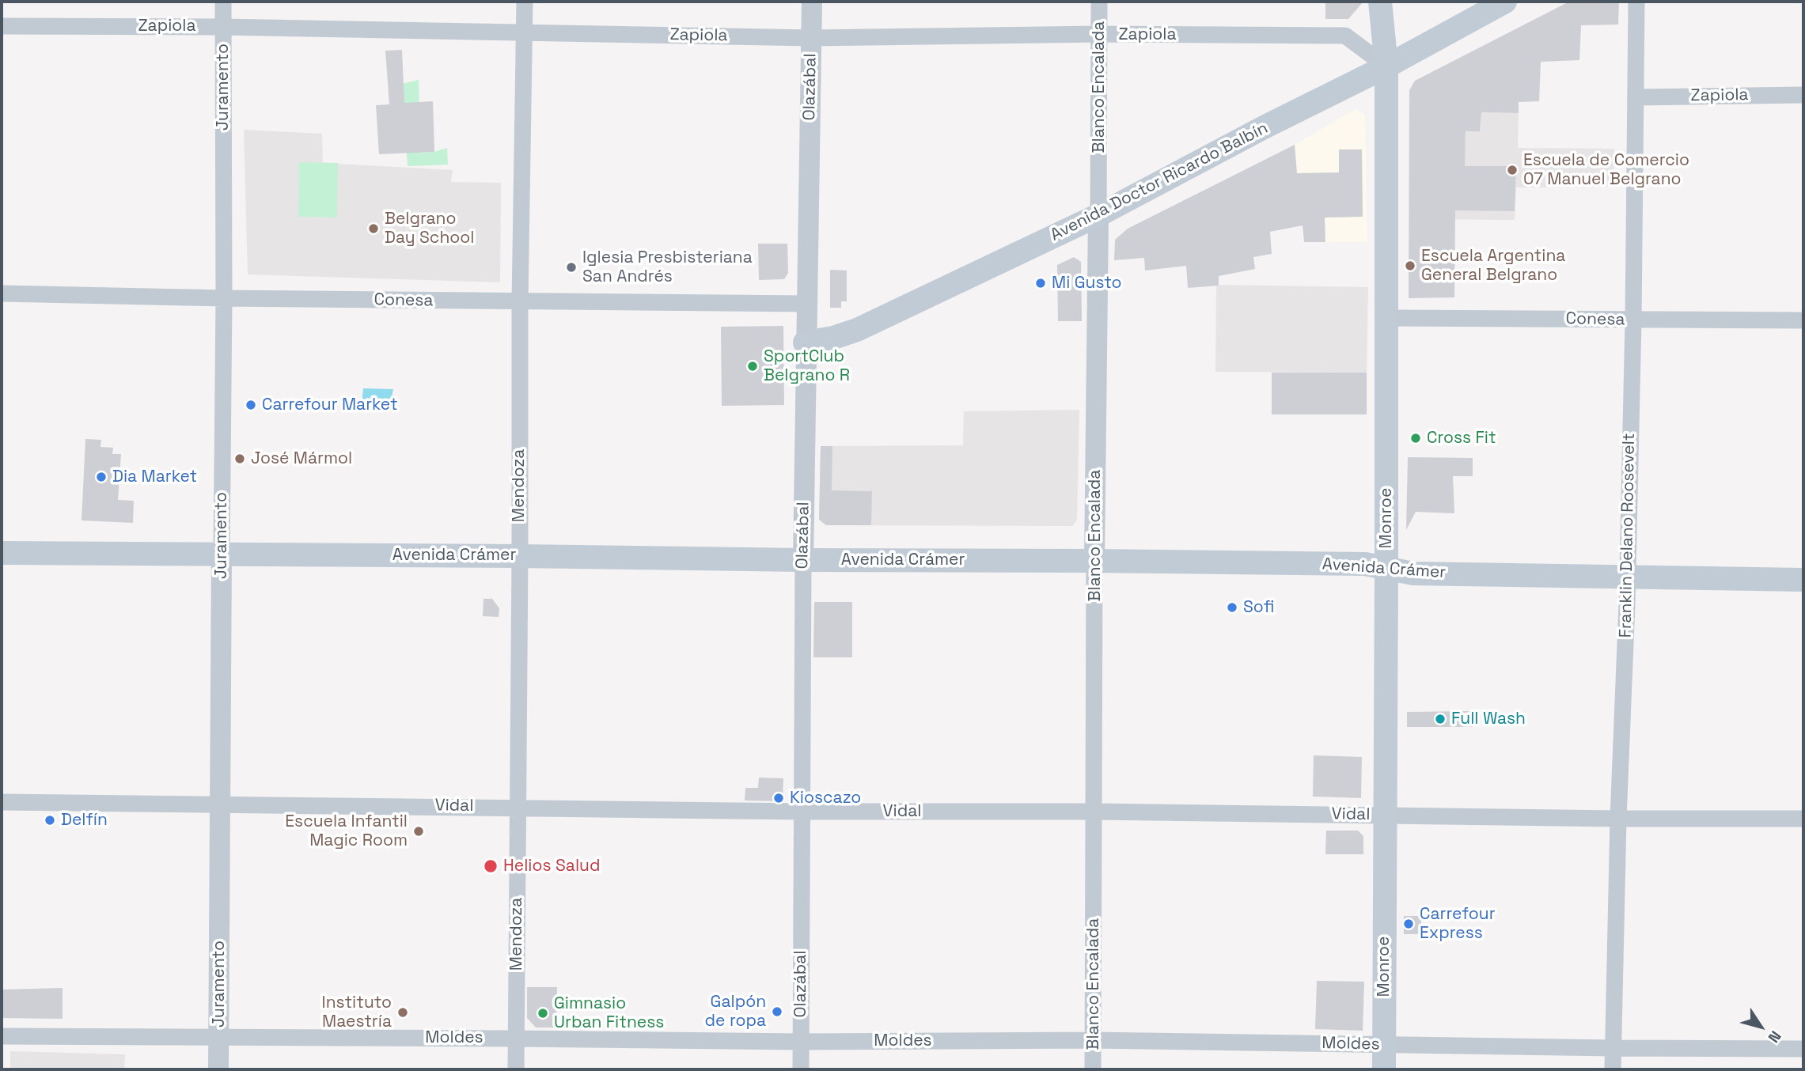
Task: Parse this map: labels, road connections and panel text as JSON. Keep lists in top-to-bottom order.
{
  "streets": {
    "main road": ["Avenida Doctor Ricardo Balbín", "Monroe", "Avenida Crámer"],
    "street": [
      "Zapiola",
      "Juramento",
      "Olazábal",
      "Blanco Encalada",
      "Conesa",
      "Mendoza",
      "Franklin Delano Roosevelt",
      "Vidal",
      "Moldes"
    ]
  },
  "crossings": [
    ["Zapiola", "Juramento"],
    ["Zapiola", "Olazábal"],
    ["Zapiola", "Blanco Encalada"],
    ["Zapiola", "Avenida Doctor Ricardo Balbín"],
    ["Zapiola", "Mendoza"],
    ["Zapiola", "Monroe"],
    ["Zapiola", "Franklin Delano Roosevelt"],
    ["Juramento", "Conesa"],
    ["Juramento", "Avenida Crámer"],
    ["Juramento", "Vidal"],
    ["Juramento", "Moldes"],
    ["Olazábal", "Avenida Doctor Ricardo Balbín"],
    ["Olazábal", "Conesa"],
    ["Olazábal", "Avenida Crámer"],
    ["Olazábal", "Vidal"],
    ["Olazábal", "Moldes"],
    ["Blanco Encalada", "Avenida Doctor Ricardo Balbín"],
    ["Blanco Encalada", "Avenida Crámer"],
    ["Blanco Encalada", "Vidal"],
    ["Blanco Encalada", "Moldes"],
    ["Avenida Doctor Ricardo Balbín", "Monroe"],
    ["Conesa", "Mendoza"],
    ["Conesa", "Monroe"],
    ["Conesa", "Franklin Delano Roosevelt"],
    ["Mendoza", "Avenida Crámer"],
    ["Mendoza", "Vidal"],
    ["Mendoza", "Moldes"],
    ["Monroe", "Avenida Crámer"],
    ["Monroe", "Vidal"],
    ["Monroe", "Moldes"],
    ["Franklin Delano Roosevelt", "Avenida Crámer"],
    ["Franklin Delano Roosevelt", "Vidal"],
    ["Franklin Delano Roosevelt", "Moldes"]
  ],
  "places": [
    "Escuela de Comercio 07 Manuel Belgrano",
    "Belgrano Day School",
    "Escuela Argentina General Belgrano",
    "Iglesia Presbisteriana San Andrés",
    "Mi Gusto",
    "SportClub Belgrano R",
    "Carrefour Market",
    "Cross Fit",
    "José Mármol",
    "Dia Market",
    "Sofi",
    "Full Wash",
    "Kioscazo",
    "Delfín",
    "Escuela Infantil Magic Room",
    "Helios Salud",
    "Carrefour Express",
    "Galpón de ropa",
    "Instituto Maestría",
    "Gimnasio Urban Fitness"
  ],
  "north": "bottom right"
}
